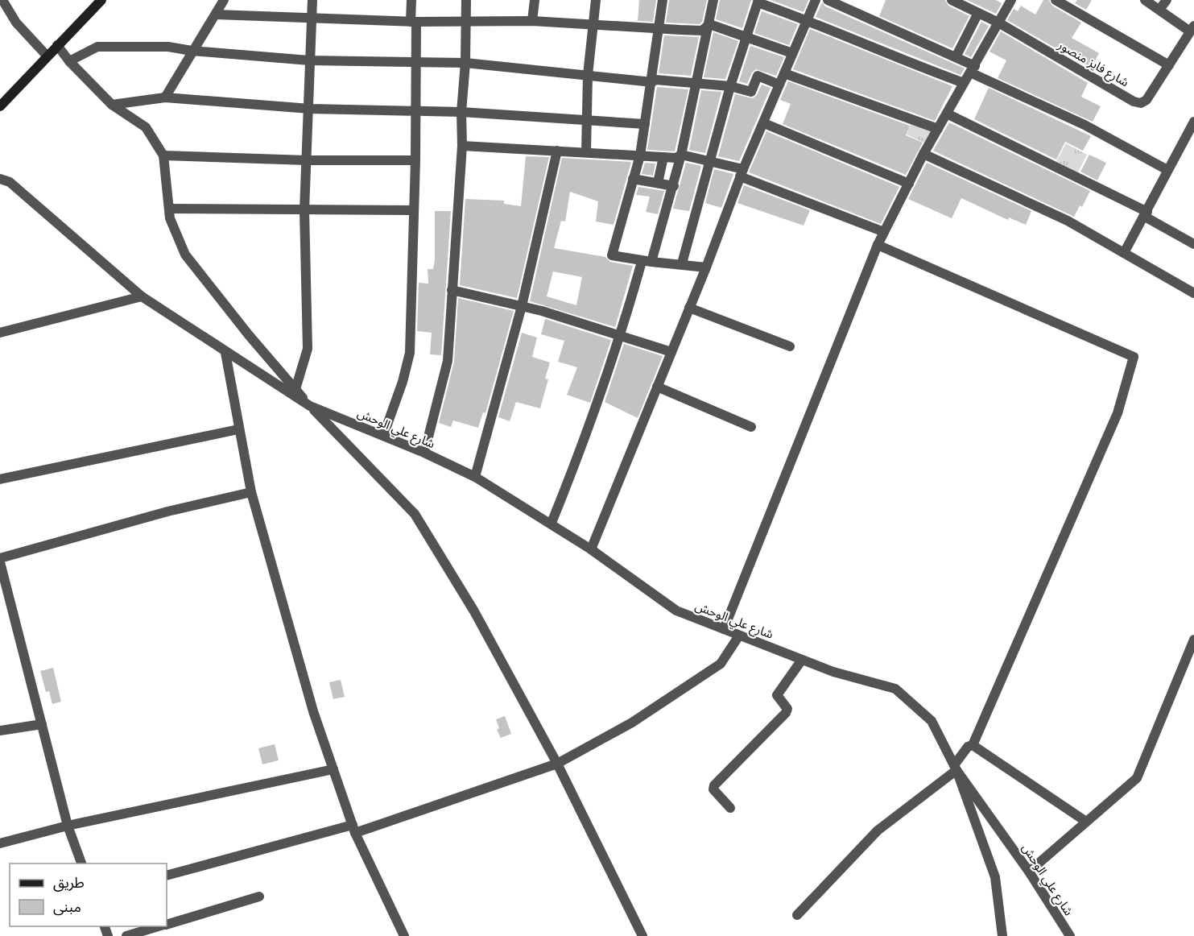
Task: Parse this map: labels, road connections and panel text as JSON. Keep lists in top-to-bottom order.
{
  "streets": {
    "street": ["شارع فايز منصور", "شارع علي الوحش"]
  },
  "legend": ["طريق", "مبنى"]
}
